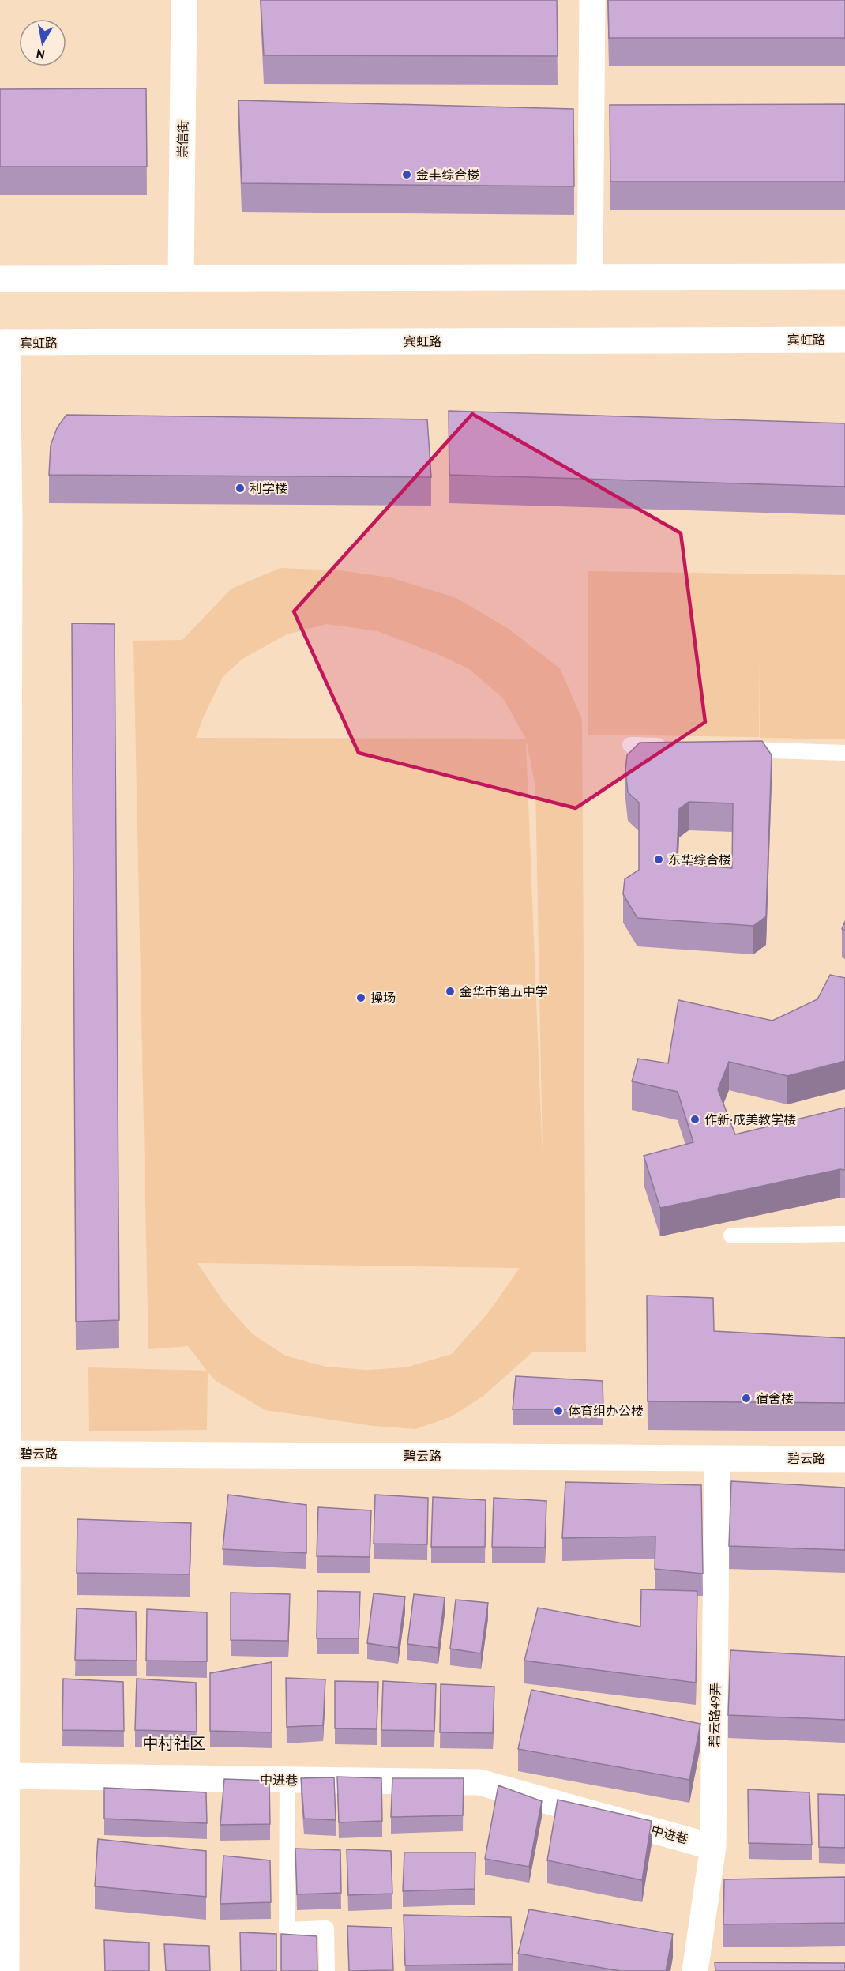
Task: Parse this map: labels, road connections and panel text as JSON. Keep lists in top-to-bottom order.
{
  "streets": {
    "street": [
      "崇信街",
      "宾虹路",
      "碧云路",
      "碧云路49弄",
      "中进巷"
    ]
  },
  "crossings": [
    ["碧云路", "碧云路49弄"],
    ["碧云路49弄", "中进巷"]
  ],
  "districts": ["中村社区"],
  "places": [
    "金丰综合楼",
    "利学楼",
    "东华综合楼",
    "金华市第五中学",
    "操场",
    "作新·成美教学楼",
    "宿舍楼",
    "体育组办公楼"
  ],
  "north": "bottom"
}
